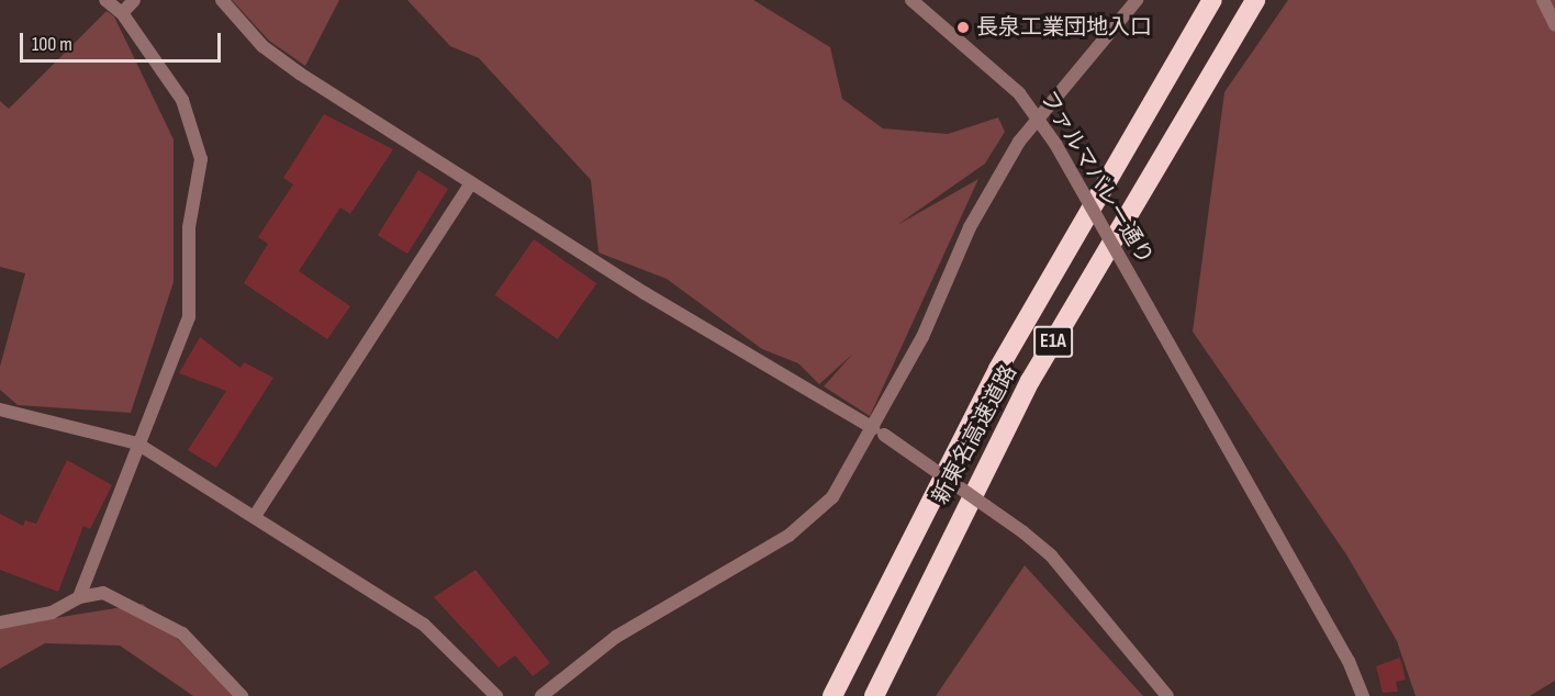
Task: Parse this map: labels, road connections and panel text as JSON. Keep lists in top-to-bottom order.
{
  "streets": {
    "highway": ["E1A", "新東名高速道路"],
    "street": ["ファルマバレー通り"]
  },
  "places": ["長泉工業団地入口"],
  "scale_bar": "100 m"
}
